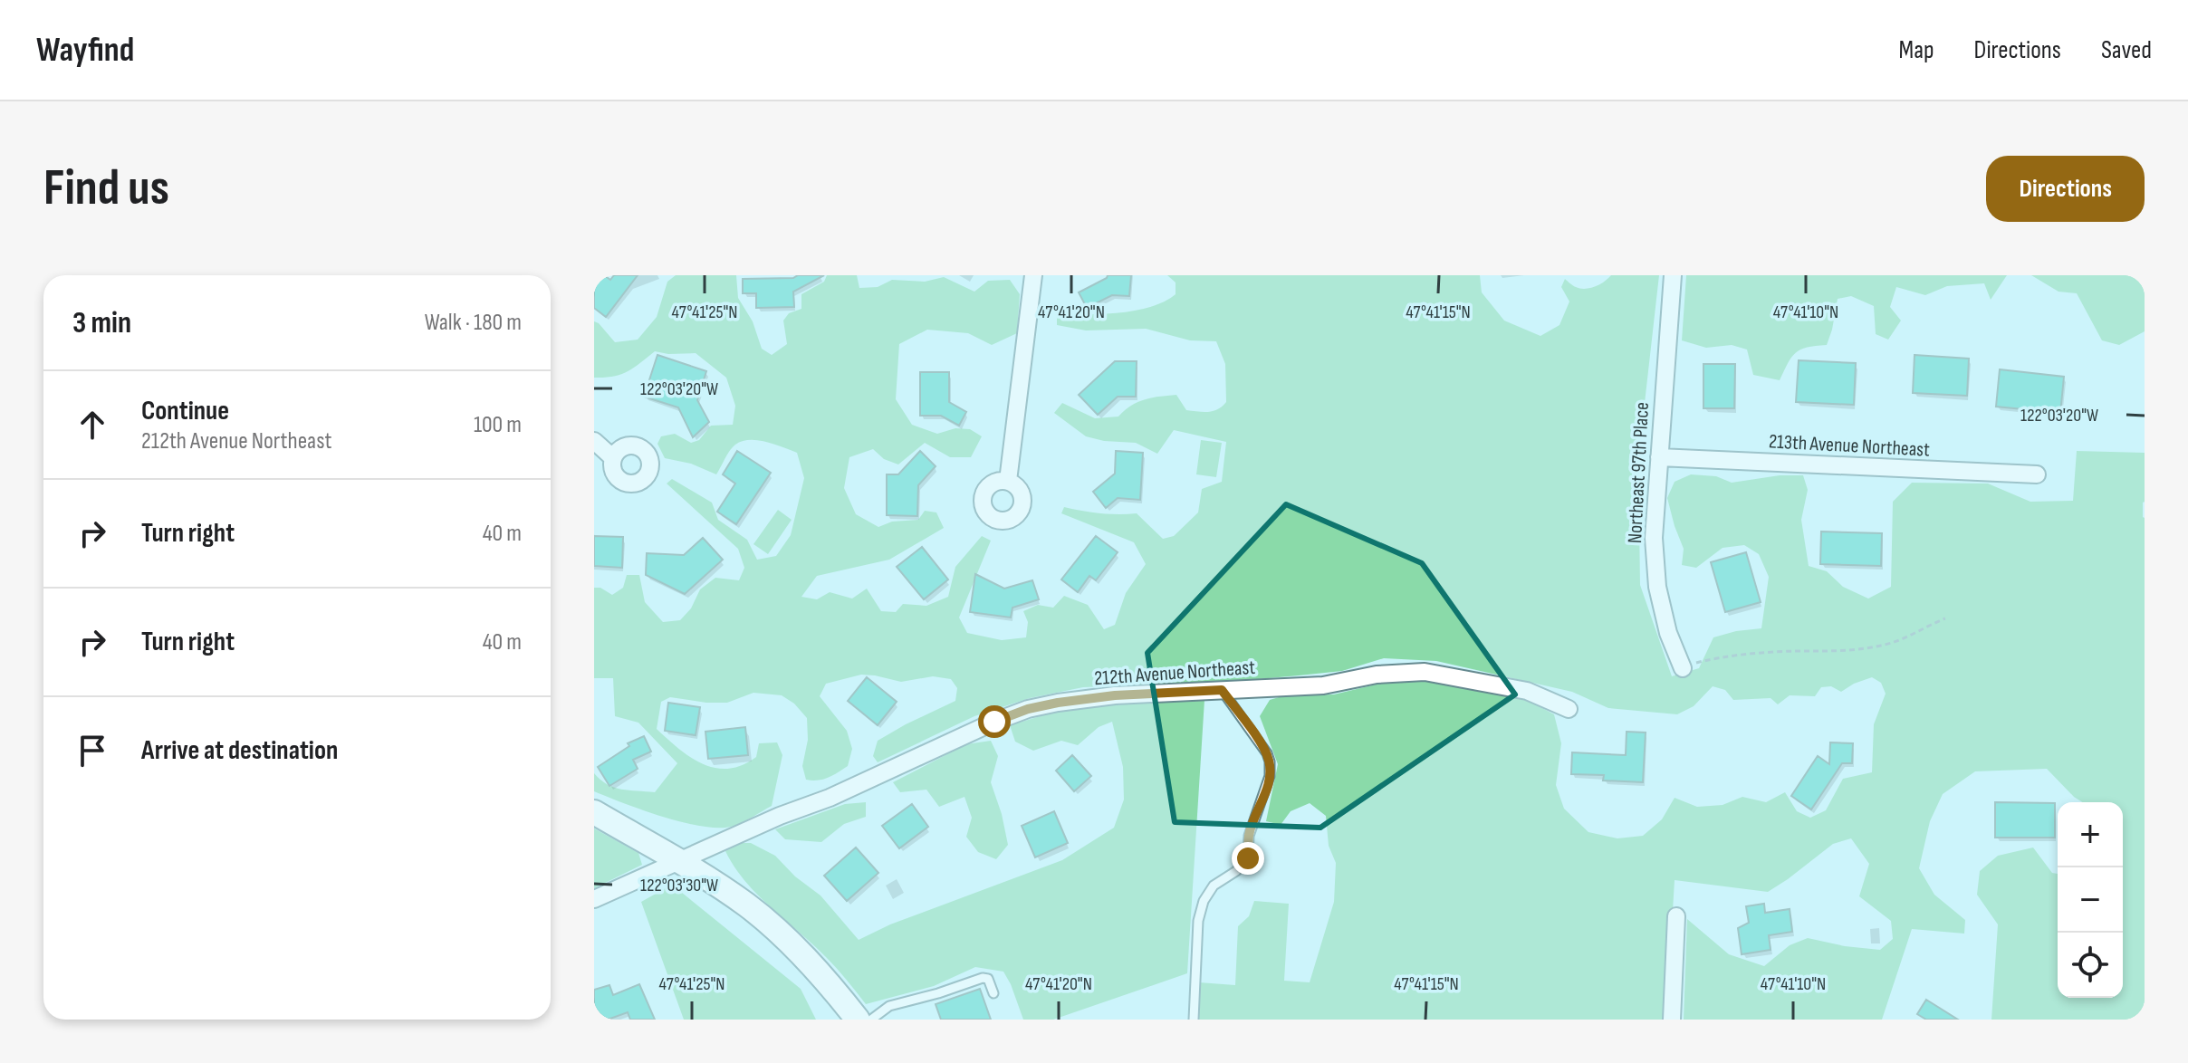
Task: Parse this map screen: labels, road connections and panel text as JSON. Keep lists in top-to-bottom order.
{
  "streets": {
    "street": ["213th Avenue Northeast", "Northeast 97th Place", "212th Avenue Northeast"]
  },
  "crossings": [
    ["213th Avenue Northeast", "Northeast 97th Place"]
  ],
  "page": {
    "header": "Wayfind",
    "nav": ["Map", "Directions", "Saved"],
    "buttons": "Directions",
    "title": "Find us",
    "heading": ["3 min", "Walk · 180 m"],
    "list": [
      ["Continue", "212th Avenue Northeast", "100 m"],
      ["Turn right", "40 m"],
      ["Turn right", "40 m"],
      "Arrive at destination"
    ],
    "map_buttons": ["+", "−"]
  },
  "coordinates": [
    "47°41'25\"N",
    "47°41'20\"N",
    "47°41'15\"N",
    "47°41'10\"N",
    "122°03'20\"W",
    "122°03'30\"W"
  ]
}
